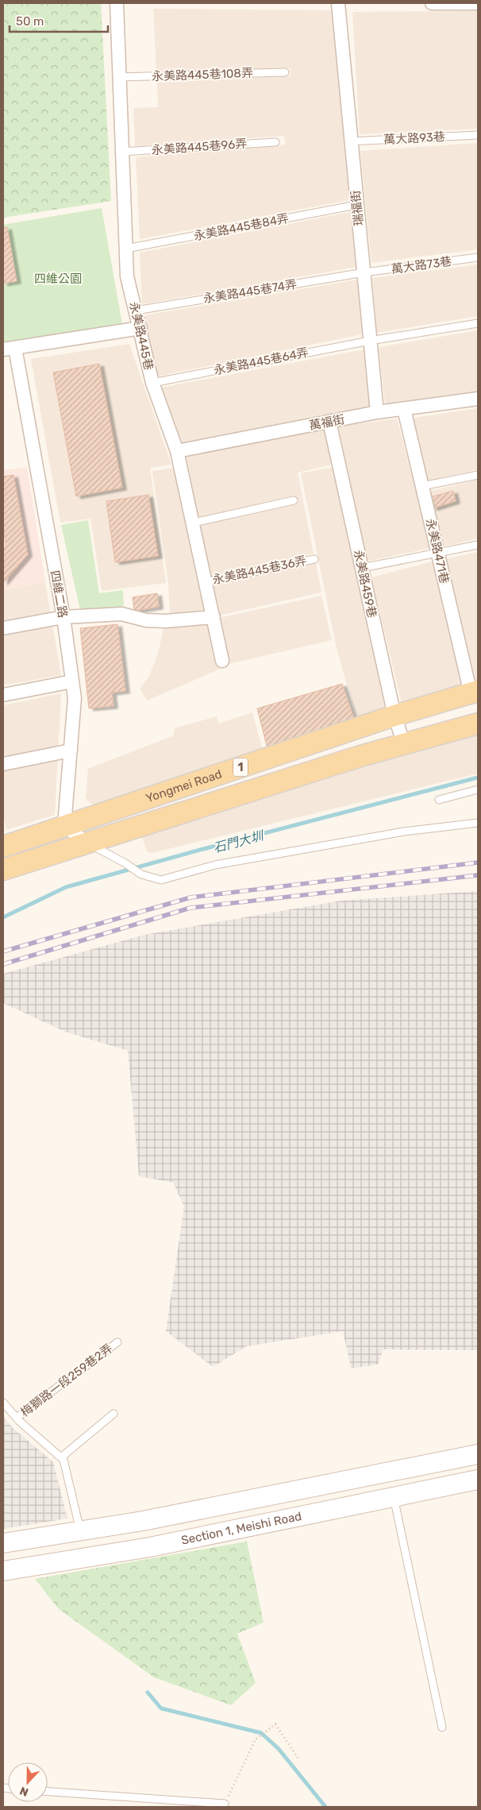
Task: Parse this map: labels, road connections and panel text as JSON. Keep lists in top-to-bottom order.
{
  "streets": {
    "main road": ["1", "Yongmei Road"],
    "street": [
      "瑞福街",
      "永美路445巷",
      "萬福街",
      "永美路471巷",
      "永美路459巷",
      "四維二路",
      "Section 1, Meishi Road"
    ],
    "lane": [
      "永美路445巷108弄",
      "萬大路93巷",
      "永美路445巷96弄",
      "永美路445巷84弄",
      "萬大路73巷",
      "永美路445巷74弄",
      "永美路445巷64弄",
      "永美路445巷36弄",
      "梅獅路一段259巷2弄"
    ]
  },
  "crossings": [
    ["永美路445巷108弄", "永美路445巷"],
    ["萬大路93巷", "瑞福街"],
    ["永美路445巷96弄", "永美路445巷"],
    ["瑞福街", "永美路445巷84弄"],
    ["瑞福街", "萬大路73巷"],
    ["瑞福街", "永美路445巷74弄"],
    ["瑞福街", "永美路445巷64弄"],
    ["瑞福街", "萬福街"],
    ["永美路445巷84弄", "永美路445巷"],
    ["萬大路73巷", "永美路445巷74弄"],
    ["永美路445巷74弄", "永美路445巷"],
    ["永美路445巷", "永美路445巷64弄"],
    ["永美路445巷", "萬福街"],
    ["永美路445巷", "永美路445巷36弄"],
    ["萬福街", "永美路471巷"],
    ["萬福街", "永美路459巷"],
    ["永美路471巷", "Yongmei Road"],
    ["永美路459巷", "Yongmei Road"],
    ["四維二路", "Yongmei Road"]
  ],
  "water": ["石門大圳"],
  "parks": ["四維公園"],
  "scale_bar": "50 m",
  "north": "bottom"
}
